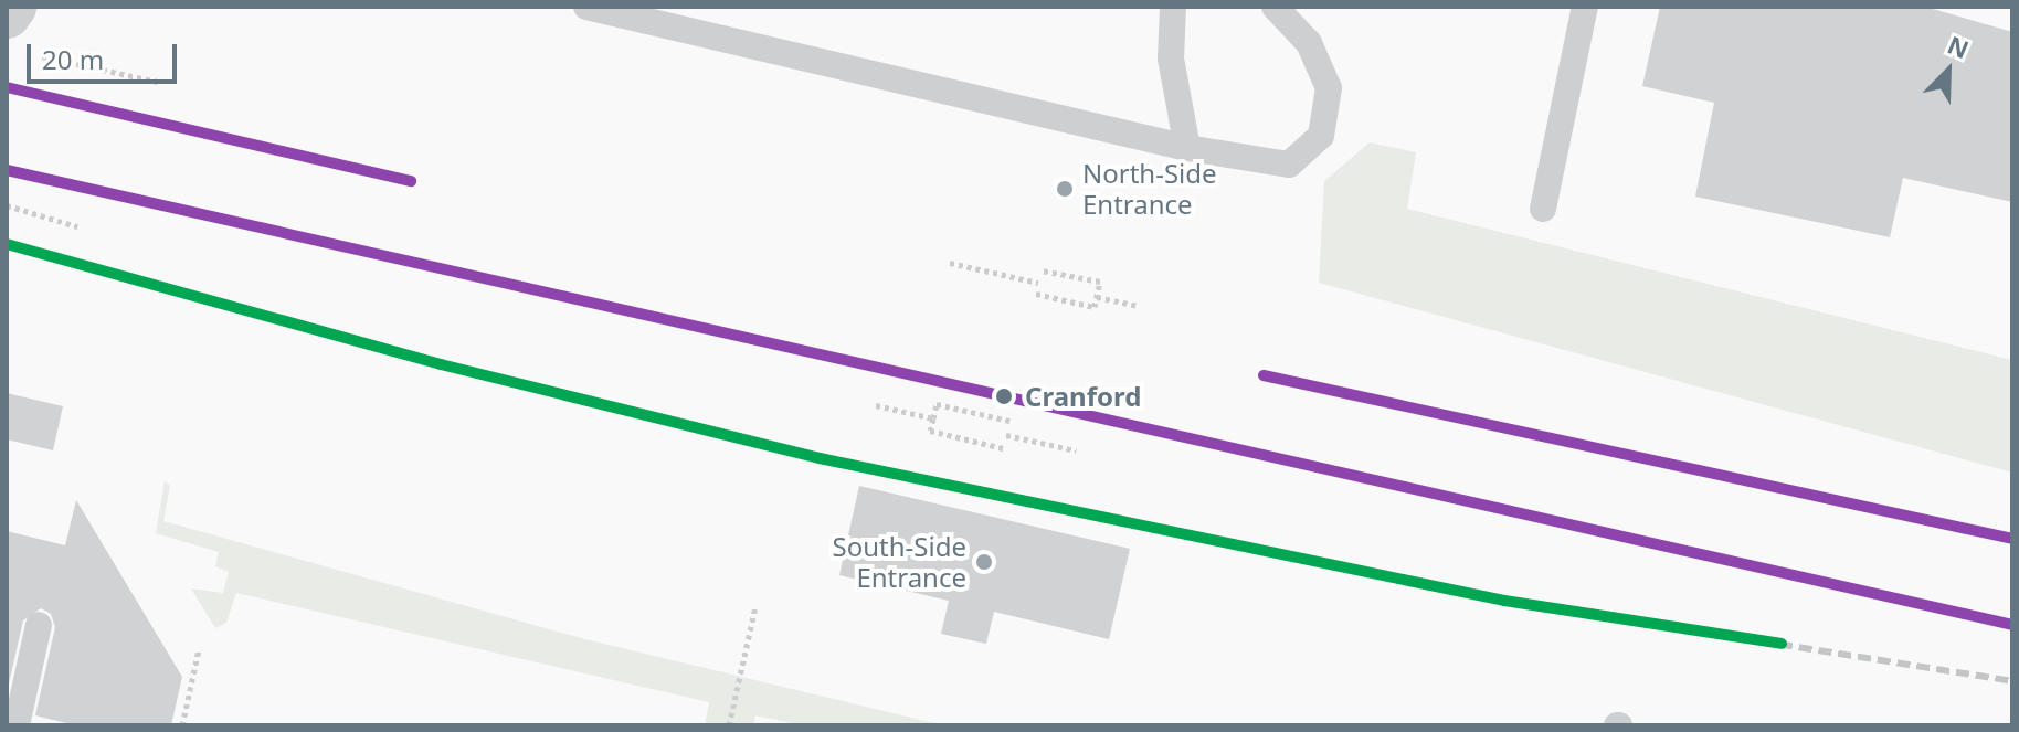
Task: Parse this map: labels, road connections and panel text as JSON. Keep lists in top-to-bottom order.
{
  "places": ["North-Side Entrance", "Cranford", "South-Side Entrance"],
  "scale_bar": "20 m",
  "north": "top right"
}
